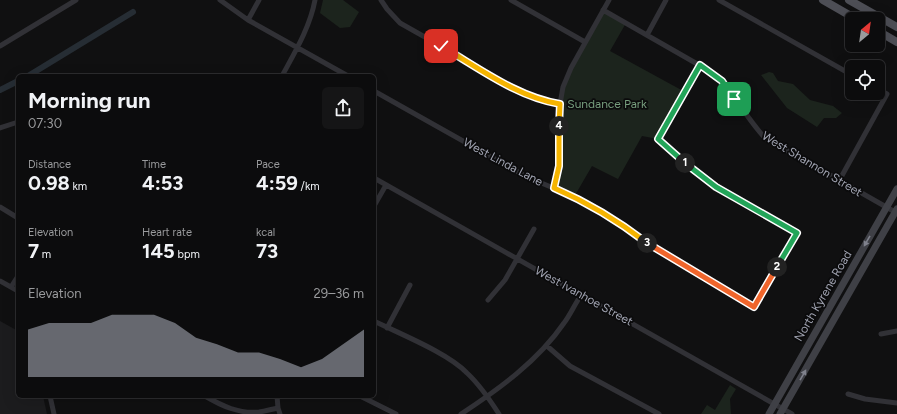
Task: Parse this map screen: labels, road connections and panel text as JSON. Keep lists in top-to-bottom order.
{
  "streets": {
    "main road": ["North Kyrene Road"],
    "street": ["West Linda Lane", "West Shannon Street", "West Ivanhoe Street"]
  },
  "crossings": [
    ["West Linda Lane", "West Shannon Street"],
    ["West Shannon Street", "North Kyrene Road"],
    ["West Ivanhoe Street", "North Kyrene Road"]
  ],
  "parks": ["Sundance Park"],
  "north": "top right",
  "page": {
    "heading": ["Morning run", "07:30"],
    "pins": [
      "4",
      "1",
      "3",
      "2"
    ],
    "stats": [
      ["Distance", "0.98 km"],
      ["Time", "4:53"],
      ["Pace", "4:59 /km"],
      ["Elevation", "7 m"],
      ["Heart rate", "145 bpm"],
      ["kcal", "73"]
    ],
    "chart": ["Elevation", "29–36 m"]
  }
}
